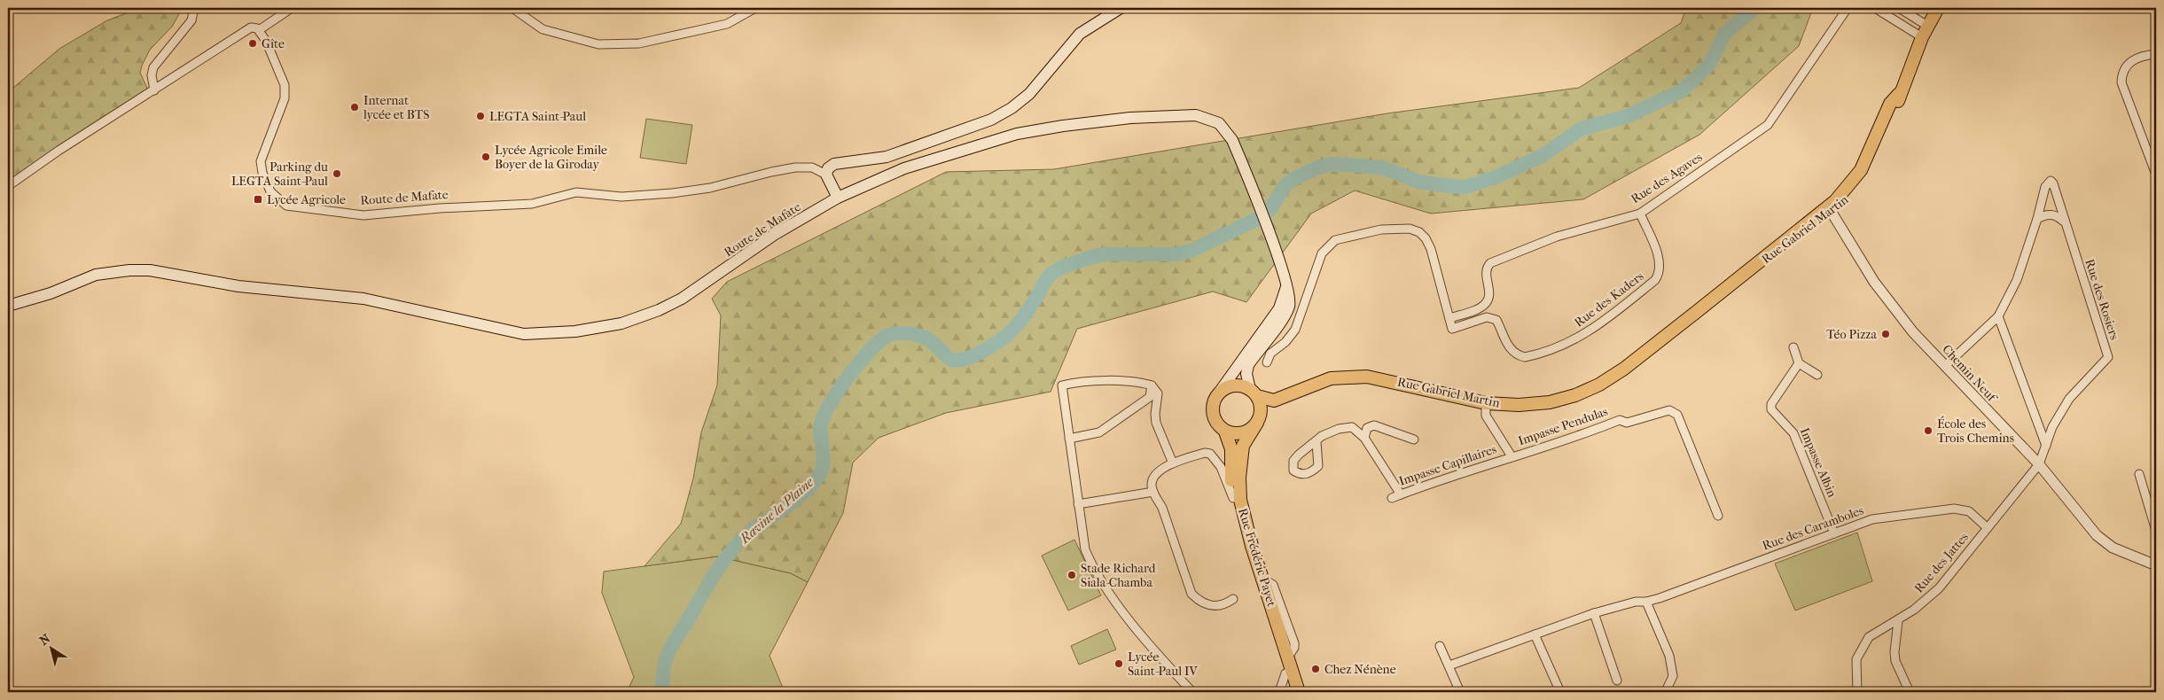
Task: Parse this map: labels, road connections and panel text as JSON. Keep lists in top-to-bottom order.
{
  "streets": {
    "main road": ["Route de Mafate", "Rue Gabriel Martin", "Rue Frédéric Payet"],
    "street": [
      "Rue des Agaves",
      "Rue des Kaders",
      "Rue des Rosiers",
      "Chemin Neuf",
      "Impasse Pendulas",
      "Impasse Albin",
      "Impasse Capillaires",
      "Rue des Caramboles",
      "Rue des Jattes"
    ]
  },
  "crossings": [
    ["Rue des Agaves", "Rue des Kaders"],
    ["Route de Mafate", "Rue Gabriel Martin"],
    ["Route de Mafate", "Rue Frédéric Payet"],
    ["Rue Gabriel Martin", "Chemin Neuf"],
    ["Rue Gabriel Martin", "Impasse Pendulas"],
    ["Rue Gabriel Martin", "Rue Frédéric Payet"],
    ["Rue des Rosiers", "Chemin Neuf"],
    ["Rue des Rosiers", "Rue des Jattes"],
    ["Chemin Neuf", "Rue des Jattes"],
    ["Impasse Pendulas", "Impasse Capillaires"],
    ["Impasse Albin", "Rue des Caramboles"],
    ["Rue des Caramboles", "Rue des Jattes"]
  ],
  "water": ["Ravine la Plaine"],
  "places": {
    "other": [
      "Gîte",
      "Internat lycée et BTS",
      "LEGTA Saint-Paul",
      "Lycée Agricole Emile Boyer de la Giroday",
      "Parking du LEGTA Saint-Paul",
      "Téo Pizza",
      "École des Trois Chemins",
      "Stade Richard Siala-Chamba",
      "Lycée Saint-Paul IV",
      "Chez Nénène"
    ],
    "transit": ["Lycée Agricole"]
  },
  "north": "top left"
}
